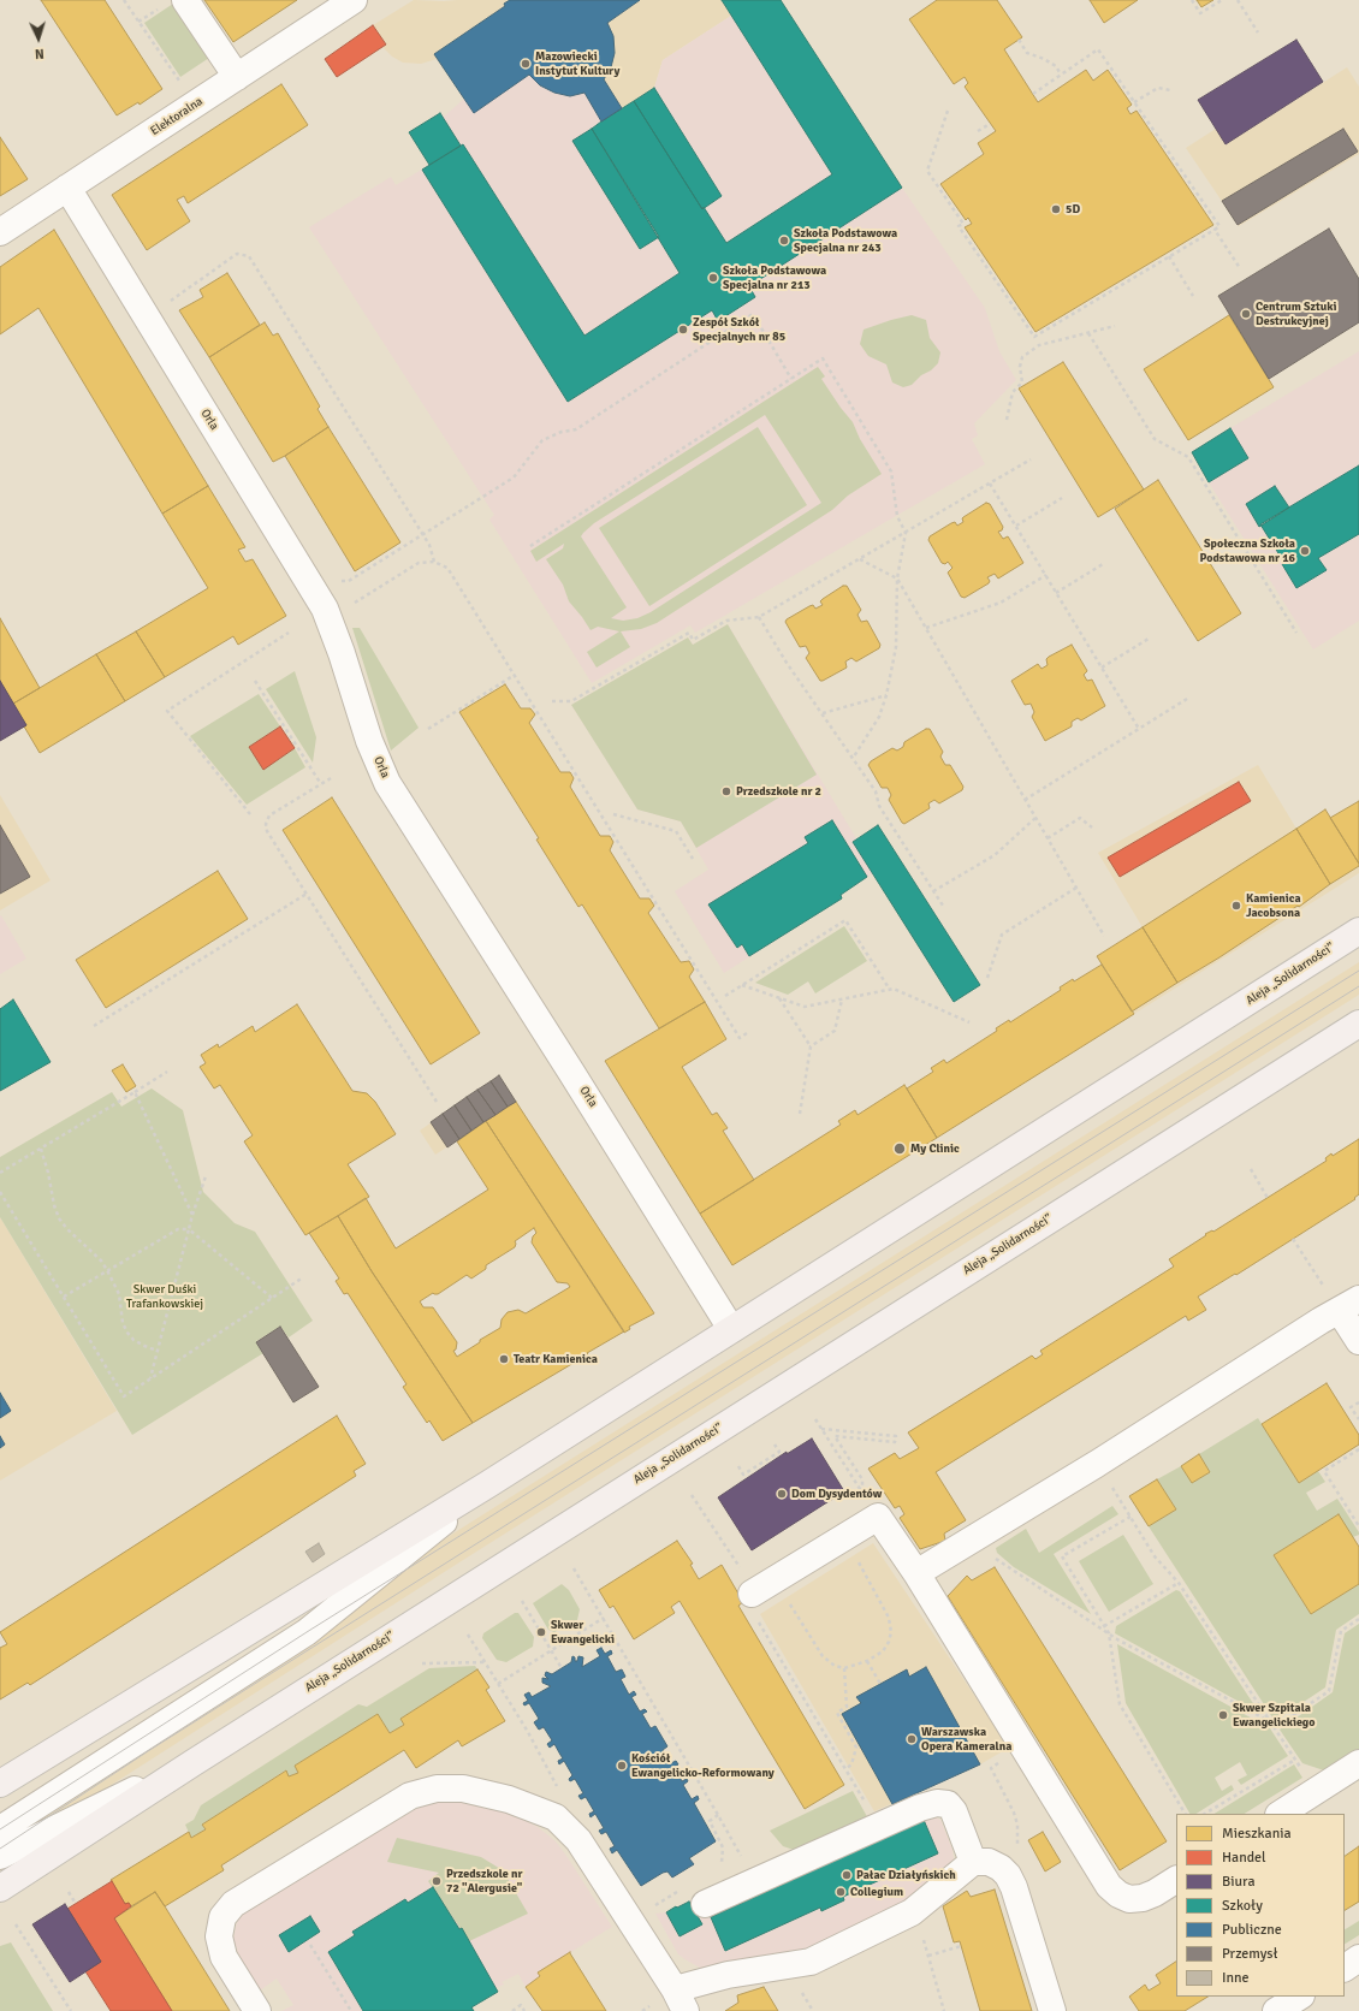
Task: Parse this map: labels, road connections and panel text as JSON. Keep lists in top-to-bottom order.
{
  "streets": {
    "main road": ["Aleja „Solidarności”"],
    "street": ["Elektoralna", "Orla"]
  },
  "crossings": [
    ["Elektoralna", "Orla"],
    ["Orla", "Aleja „Solidarności”"]
  ],
  "parks": ["Skwer Duśki Trafankowskiej"],
  "places": [
    "Mazowiecki Instytut Kultury",
    "5D",
    "Szkoła Podstawowa Specjalna nr 243",
    "Szkoła Podstawowa Specjalna nr 213",
    "Centrum Sztuki Destrukcyjnej",
    "Zespół Szkół Specjalnych nr 85",
    "Społeczna Szkoła Podstawowa nr 16",
    "Przedszkole nr 2",
    "Kamienica Jacobsona",
    "My Clinic",
    "Teatr Kamienica",
    "Dom Dysydentów",
    "Skwer Ewangelicki",
    "Skwer Szpitala Ewangelickiego",
    "Warszawska Opera Kameralna",
    "Kościół Ewangelicko-Reformowany",
    "Pałac Działyńskich",
    "Przedszkole nr 72 \"Alergusie\"",
    "Collegium"
  ],
  "legend": [
    "Mieszkania",
    "Handel",
    "Biura",
    "Szkoły",
    "Publiczne",
    "Przemysł",
    "Inne"
  ],
  "north": "bottom"
}
